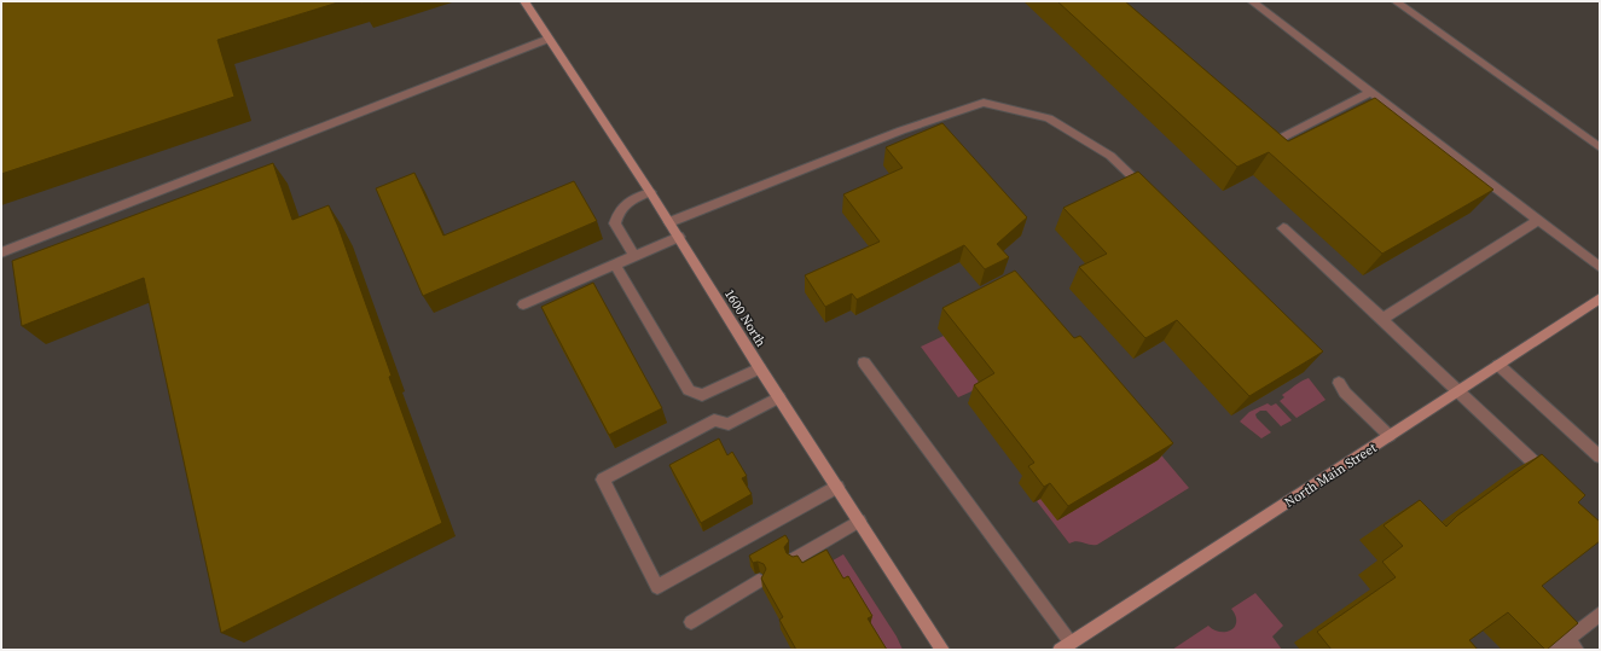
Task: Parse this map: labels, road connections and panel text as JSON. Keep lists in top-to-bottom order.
{
  "streets": {
    "street": ["1600 North", "North Main Street"]
  }
}
